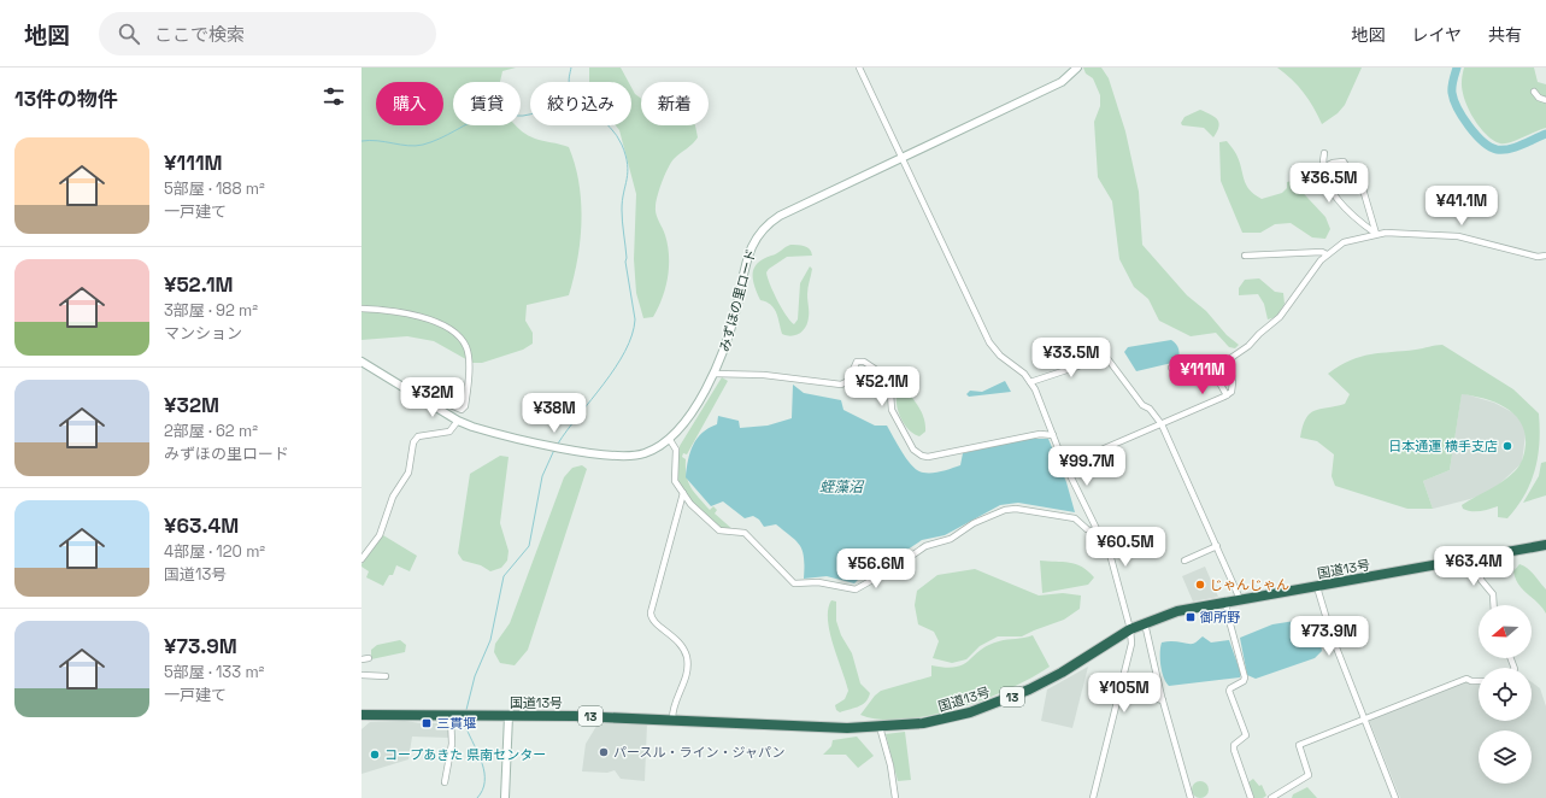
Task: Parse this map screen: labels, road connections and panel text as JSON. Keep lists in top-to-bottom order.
{
  "streets": {
    "highway": ["国道13号", "13"],
    "street": ["みずほの里ロード"]
  },
  "water": ["蛭藻沼"],
  "places": {
    "other": [
      "日本通運 横手支店",
      "じゃんじゃん",
      "パースル・ライン・ジャパン",
      "コープあきた 県南センター"
    ],
    "transit": ["御所野", "三貫堰"]
  },
  "north": "left",
  "page": {
    "header": "地図",
    "search": "ここで検索",
    "nav": ["地図", "レイヤ", "共有"],
    "heading": "13件の物件",
    "chip": [
      "購入",
      "賃貸",
      "絞り込み",
      "新着"
    ],
    "list": [
      {
        "name": "¥111M",
        "note": "5部屋 · 188 m² · 一戸建て"
      },
      {
        "name": "¥52.1M",
        "note": "3部屋 · 92 m² · マンション"
      },
      {
        "name": "¥32M",
        "note": "2部屋 · 62 m² · みずほの里ロード"
      },
      {
        "name": "¥63.4M",
        "note": "4部屋 · 120 m² · 国道13号"
      },
      {
        "name": "¥73.9M",
        "note": "5部屋 · 133 m² · 一戸建て"
      }
    ],
    "price": [
      "¥36.5M",
      "¥41.1M",
      "¥33.5M",
      "¥111M",
      "¥52.1M",
      "¥32M",
      "¥38M",
      "¥99.7M",
      "¥60.5M",
      "¥63.4M",
      "¥56.6M",
      "¥73.9M",
      "¥105M"
    ]
  }
}
